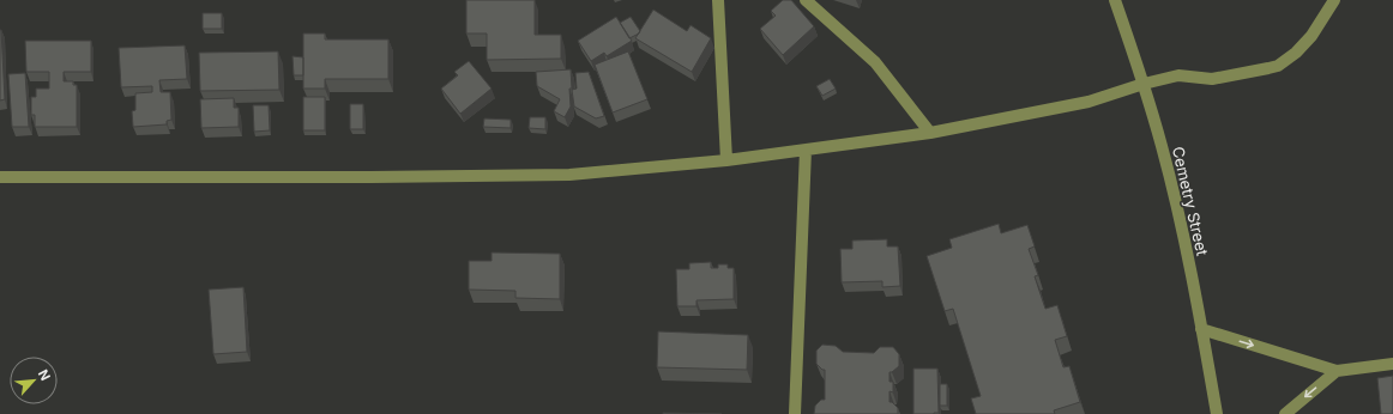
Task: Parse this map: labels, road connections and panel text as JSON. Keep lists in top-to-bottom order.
{
  "streets": {
    "street": ["Cemetry Street"]
  },
  "north": "top right"
}
